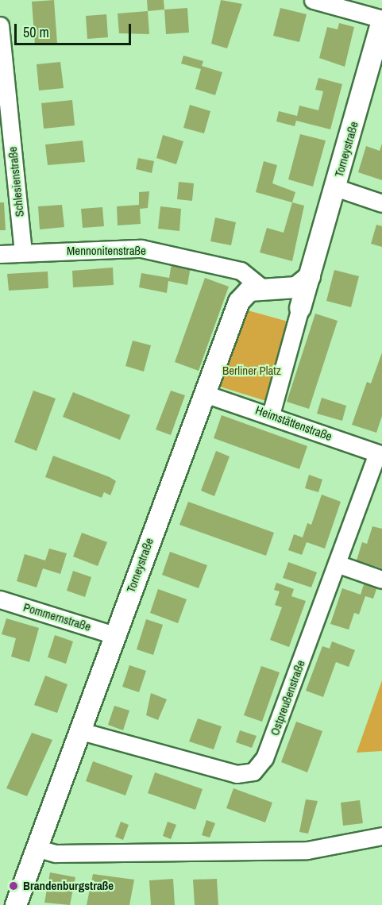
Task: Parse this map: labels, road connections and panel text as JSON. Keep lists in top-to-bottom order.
{
  "streets": {
    "street": [
      "Torneystraße",
      "Schlesienstraße",
      "Mennonitenstraße",
      "Heimstättenstraße",
      "Pommernstraße",
      "Ostpreußenstraße"
    ]
  },
  "crossings": [
    ["Torneystraße", "Mennonitenstraße"],
    ["Torneystraße", "Heimstättenstraße"],
    ["Torneystraße", "Pommernstraße"],
    ["Torneystraße", "Ostpreußenstraße"],
    ["Schlesienstraße", "Mennonitenstraße"],
    ["Heimstättenstraße", "Ostpreußenstraße"]
  ],
  "parks": ["Berliner Platz"],
  "places": ["Brandenburgstraße"],
  "scale_bar": "50 m"
}
